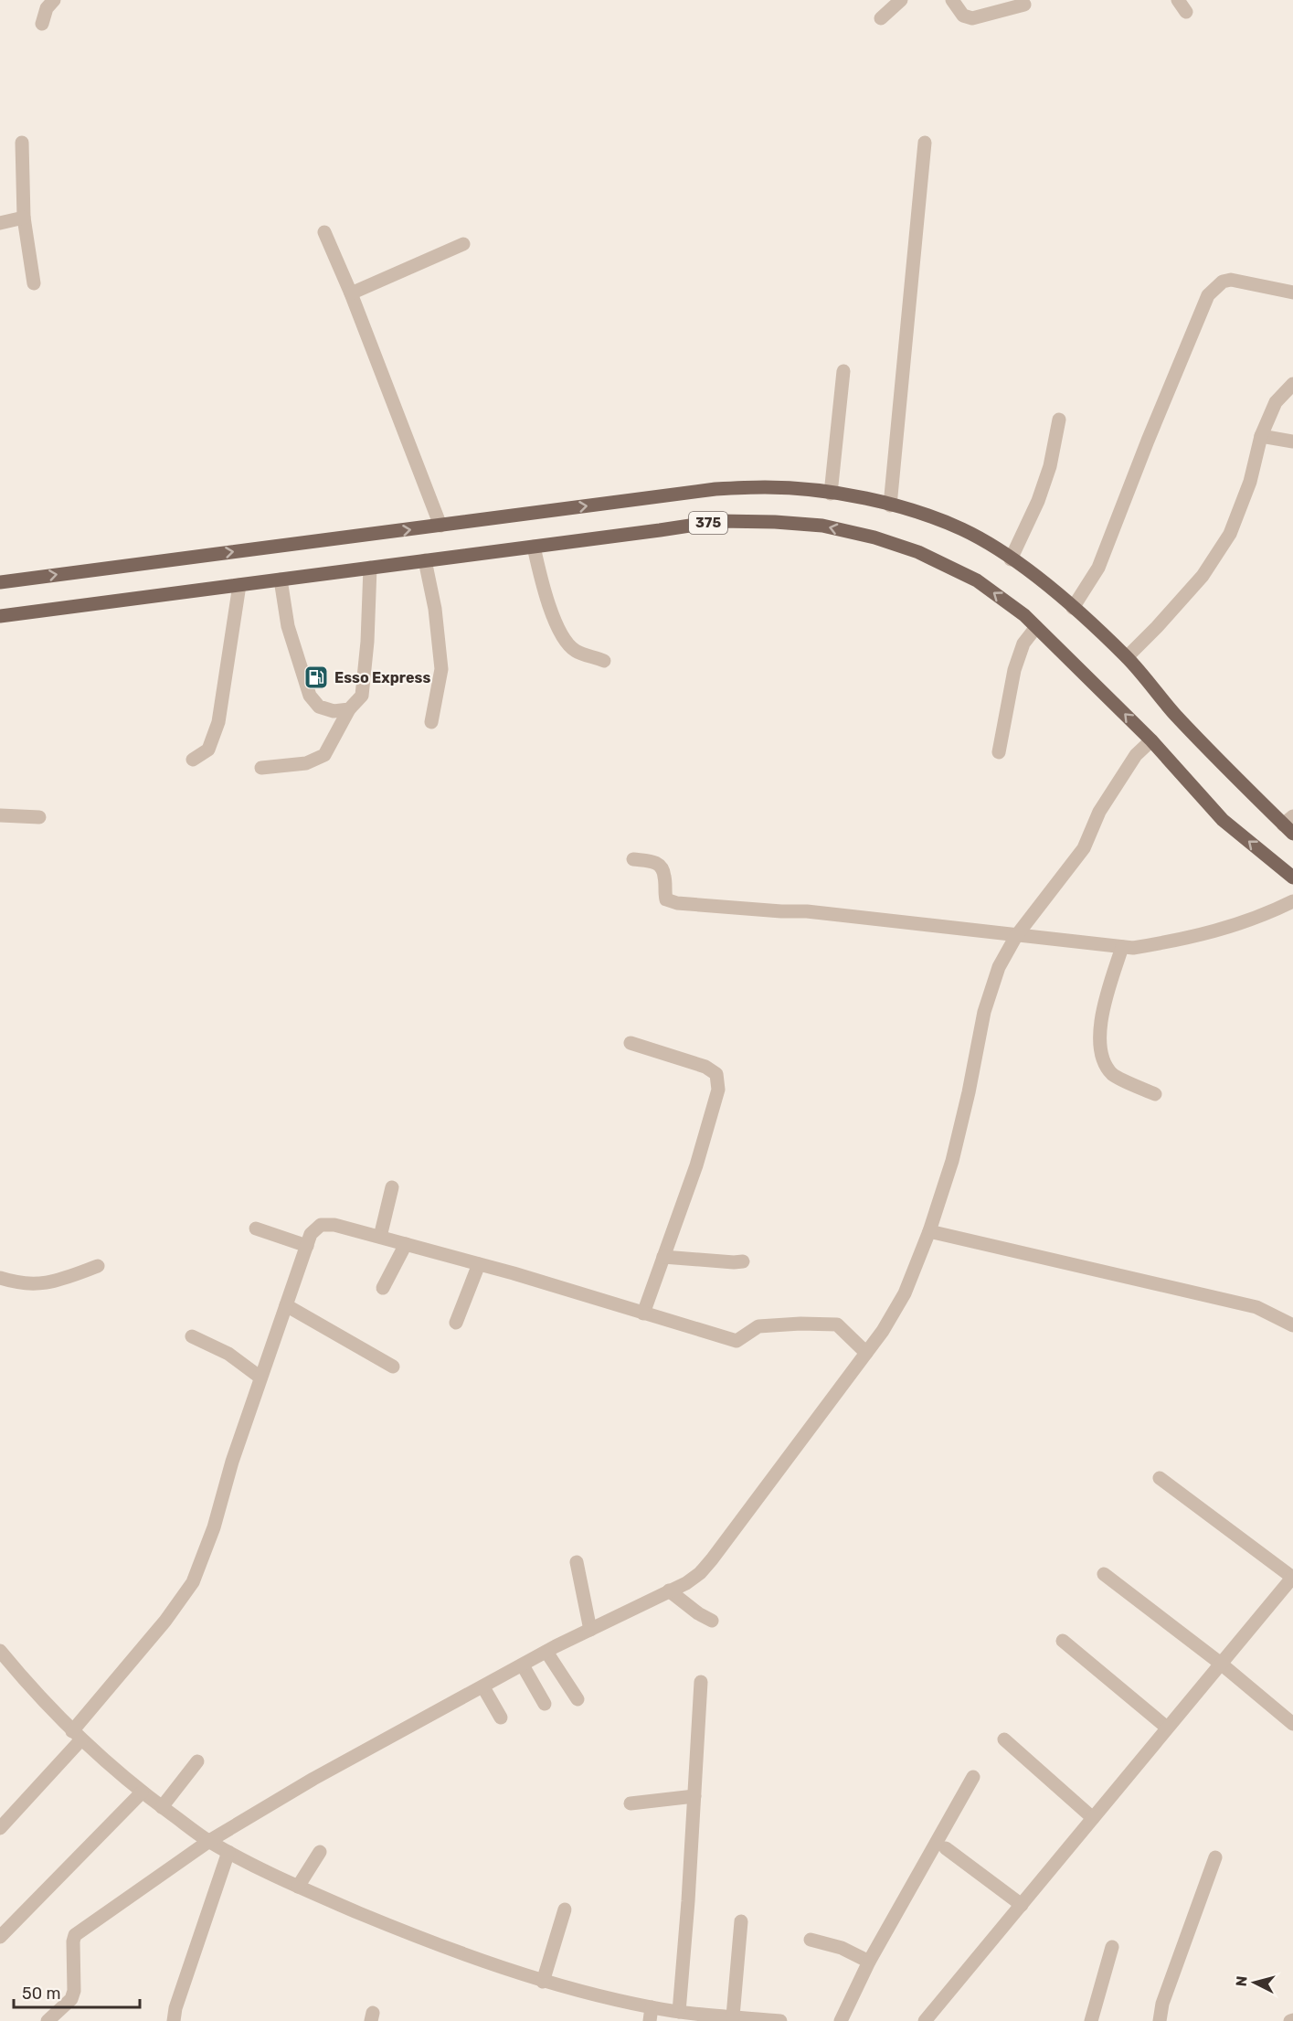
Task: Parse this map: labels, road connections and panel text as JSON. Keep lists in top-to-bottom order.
{
  "streets": {
    "main road": ["375"]
  },
  "places": {
    "fuel station": ["Esso Express"]
  },
  "scale_bar": "50 m",
  "north": "left"
}
